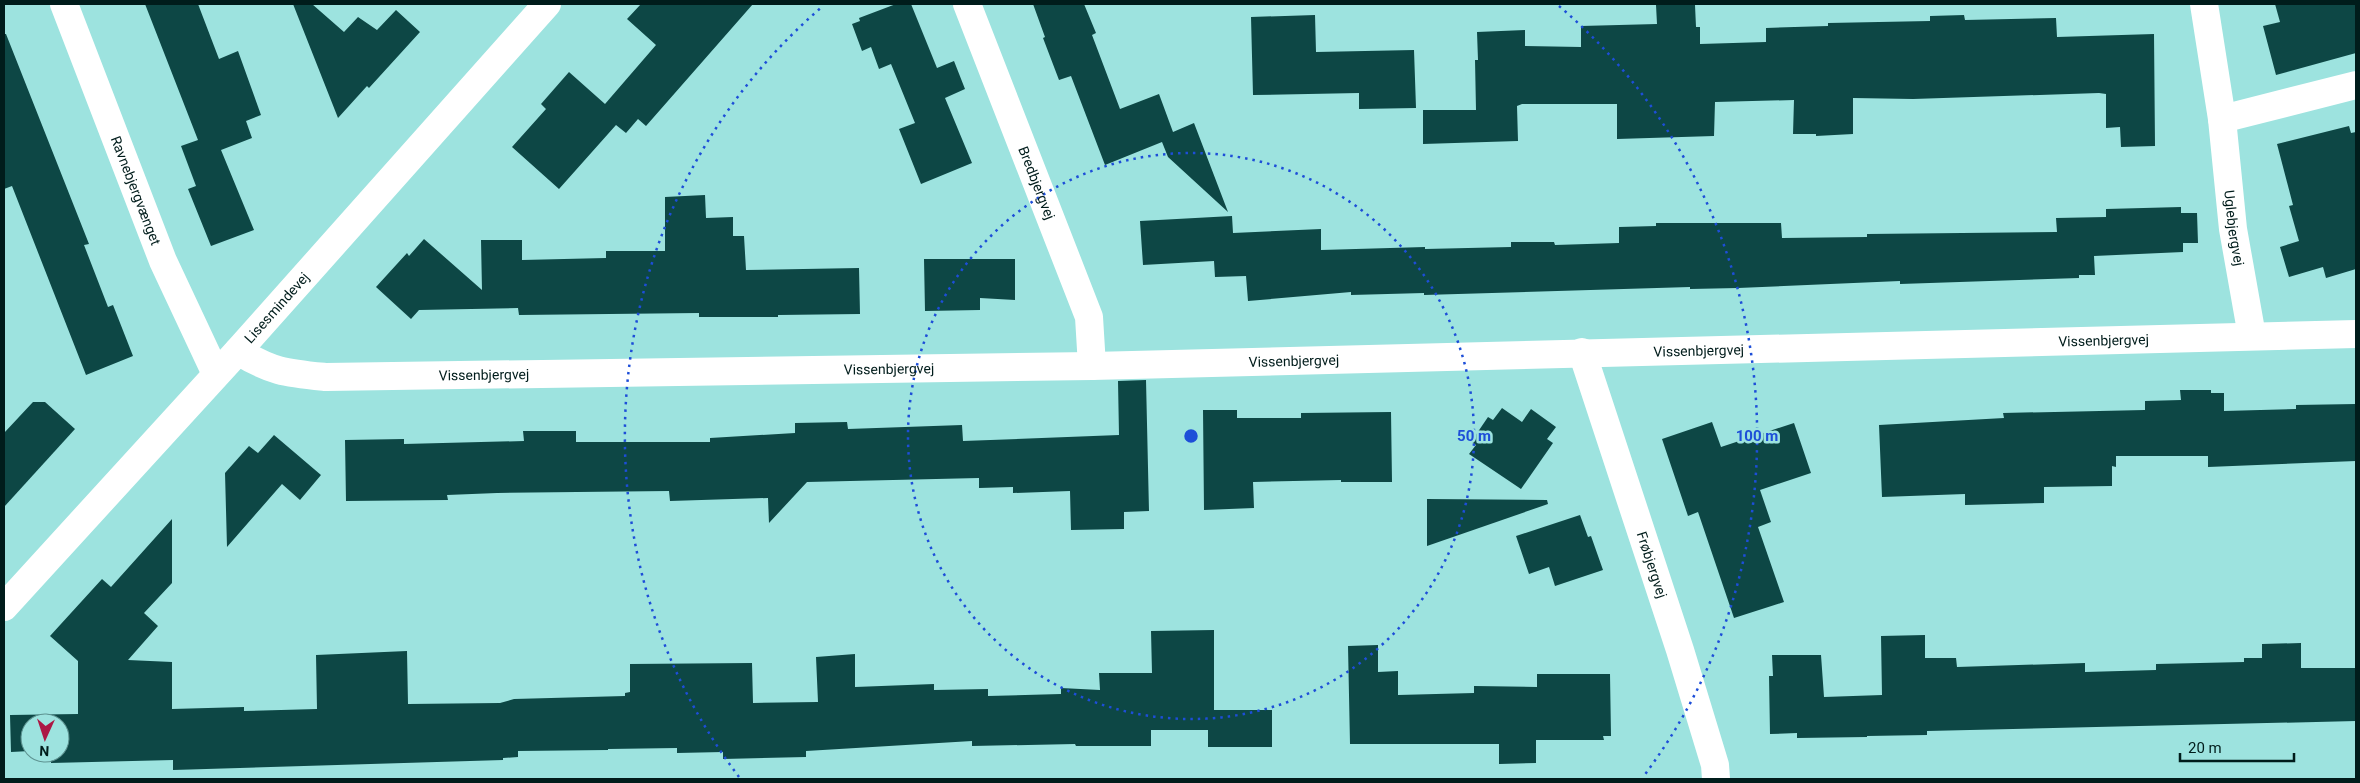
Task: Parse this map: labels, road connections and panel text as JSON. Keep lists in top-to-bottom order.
{
  "streets": {
    "street": [
      "Bredbjergvej",
      "Ravnebjergvænget",
      "Uglebjergvej",
      "Lisesmindevej",
      "Vissenbjergvej",
      "Frøbjergvej"
    ]
  },
  "crossings": [
    ["Bredbjergvej", "Vissenbjergvej"],
    ["Ravnebjergvænget", "Lisesmindevej"],
    ["Uglebjergvej", "Vissenbjergvej"],
    ["Lisesmindevej", "Vissenbjergvej"],
    ["Vissenbjergvej", "Frøbjergvej"]
  ],
  "scale_bar": "20 m",
  "north": "bottom",
  "rings": ["50 m", "100 m"]
}
